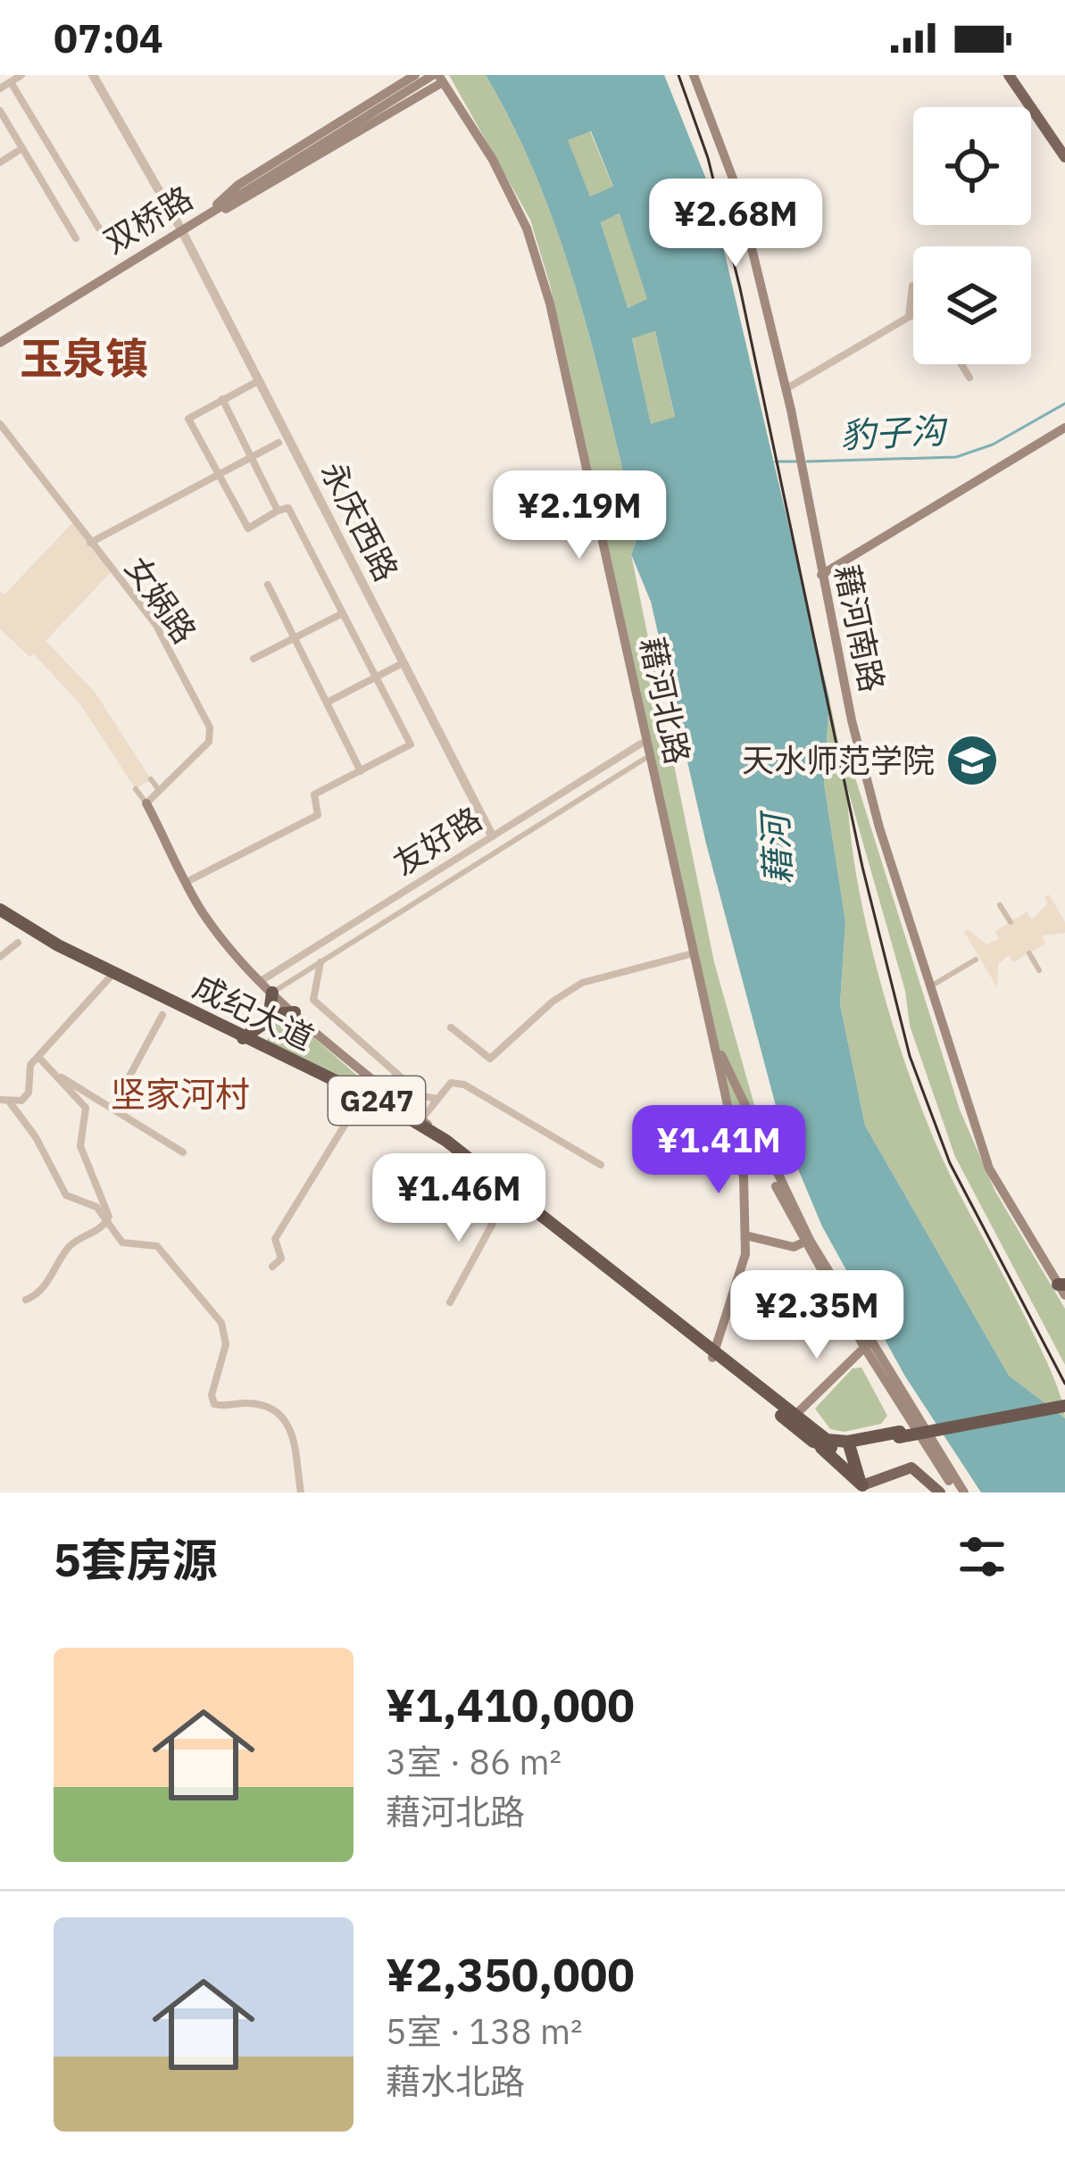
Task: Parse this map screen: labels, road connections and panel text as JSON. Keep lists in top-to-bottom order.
{
  "streets": {
    "highway": ["成纪大道", "G247"],
    "main road": ["双桥路", "藉河南路", "藉河北路"],
    "street": ["永庆西路", "女娲路", "友好路"]
  },
  "crossings": [
    ["双桥路", "永庆西路"],
    ["双桥路", "藉河北路"],
    ["永庆西路", "友好路"],
    ["藉河北路", "友好路"],
    ["藉河北路", "成纪大道"]
  ],
  "districts": ["玉泉镇", "坚家河村"],
  "water": ["豹子沟", "藉河"],
  "places": {
    "school or university": ["天水师范学院"]
  },
  "page": {
    "status": "07:04",
    "price": [
      "¥2.68M",
      "¥2.19M",
      "¥1.41M",
      "¥1.46M",
      "¥2.35M"
    ],
    "heading": "5套房源",
    "list": [
      {
        "name": "¥1,410,000",
        "note": "3室 · 86 m² · 藉河北路"
      },
      {
        "name": "¥2,350,000",
        "note": "5室 · 138 m² · 藉水北路"
      }
    ]
  }
}
